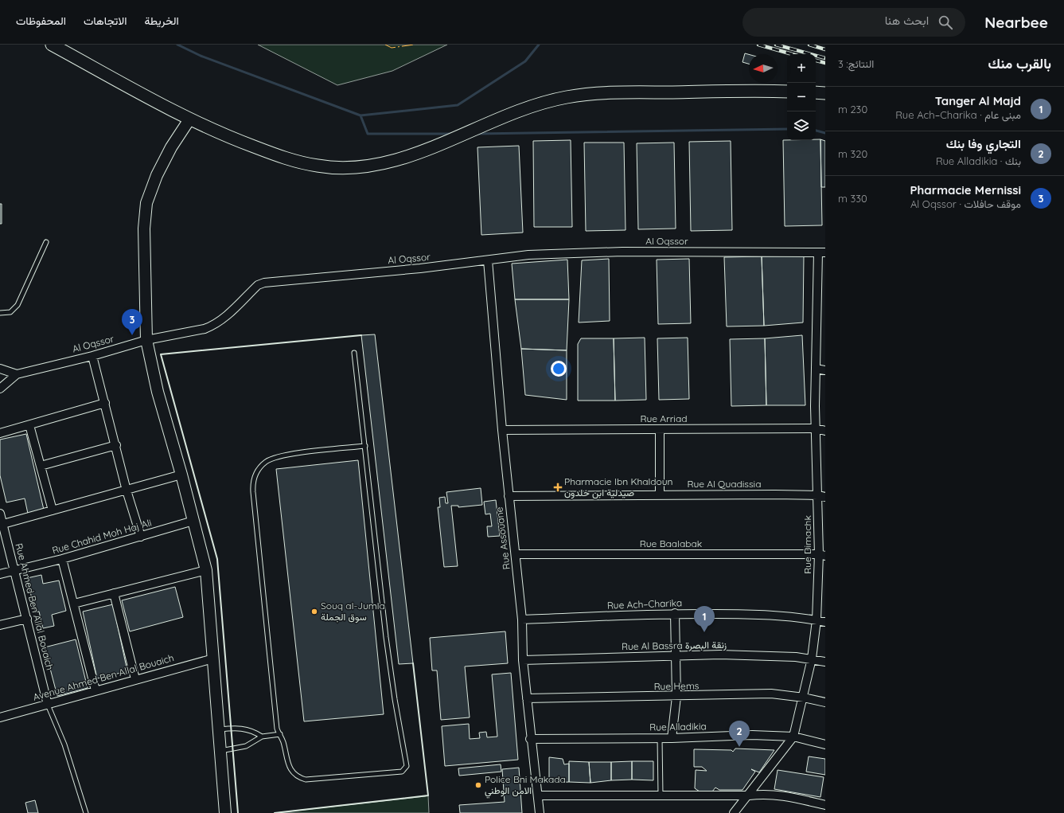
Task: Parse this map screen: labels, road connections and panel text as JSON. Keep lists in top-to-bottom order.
{
  "streets": {
    "street": [
      "Al Oqssor",
      "Rue Arriad",
      "Rue Al Quadissia",
      "Rue Chahid Moh Haj Ali",
      "Rue Assouane",
      "Rue Baalabak",
      "Rue Dimachk",
      "Rue Ach–Charika",
      "Rue Ahmed Ben Allal Bouaich",
      "Rue Al Bassra زنقة البصرة",
      "Avenue Ahmed Ben Allal Bouaich",
      "Rue Hems",
      "Rue Alladikia"
    ]
  },
  "crossings": [
    ["Al Oqssor", "Rue Assouane"],
    ["Al Oqssor", "Rue Dimachk"],
    ["Rue Arriad", "Rue Assouane"],
    ["Rue Arriad", "Rue Dimachk"],
    ["Rue Al Quadissia", "Rue Assouane"],
    ["Rue Al Quadissia", "Rue Dimachk"],
    ["Rue Chahid Moh Haj Ali", "Rue Ahmed Ben Allal Bouaich"],
    ["Rue Assouane", "Rue Baalabak"],
    ["Rue Assouane", "Rue Ach–Charika"],
    ["Rue Assouane", "Rue Al Bassra زنقة البصرة"],
    ["Rue Assouane", "Rue Hems"],
    ["Rue Assouane", "Rue Alladikia"],
    ["Rue Baalabak", "Rue Dimachk"],
    ["Rue Dimachk", "Rue Ach–Charika"],
    ["Rue Dimachk", "Rue Al Bassra زنقة البصرة"],
    ["Rue Dimachk", "Rue Hems"],
    ["Rue Dimachk", "Rue Alladikia"],
    ["Rue Ahmed Ben Allal Bouaich", "Avenue Ahmed Ben Allal Bouaich"]
  ],
  "places": {
    "health": ["Pharmacie Ibn Khaldoun صيدلية ابن خلدون"],
    "other": ["Souq al-Jumla سوق الجملة", "Police Bni Makada الامن الوطني"]
  },
  "north": "left",
  "page": {
    "header": "Nearbee",
    "search": "ابحث هنا",
    "nav": ["الخريطة", "الاتجاهات", "المحفوظات"],
    "heading": ["بالقرب منك", "النتائج: 3"],
    "map_buttons": ["+", "−"],
    "list": [
      {
        "mark": "1",
        "name": "Tanger Al Majd",
        "note": "مبنى عام · Rue Ach–Charika",
        "value": "230 m"
      },
      {
        "mark": "2",
        "name": "التجاري وفا بنك",
        "note": "بنك · Rue Alladikia",
        "value": "320 m"
      },
      {
        "mark": "3",
        "name": "Pharmacie Mernissi",
        "note": "موقف حافلات · Al Oqssor",
        "value": "330 m"
      }
    ],
    "pins": ["3", "1", "2"]
  }
}
